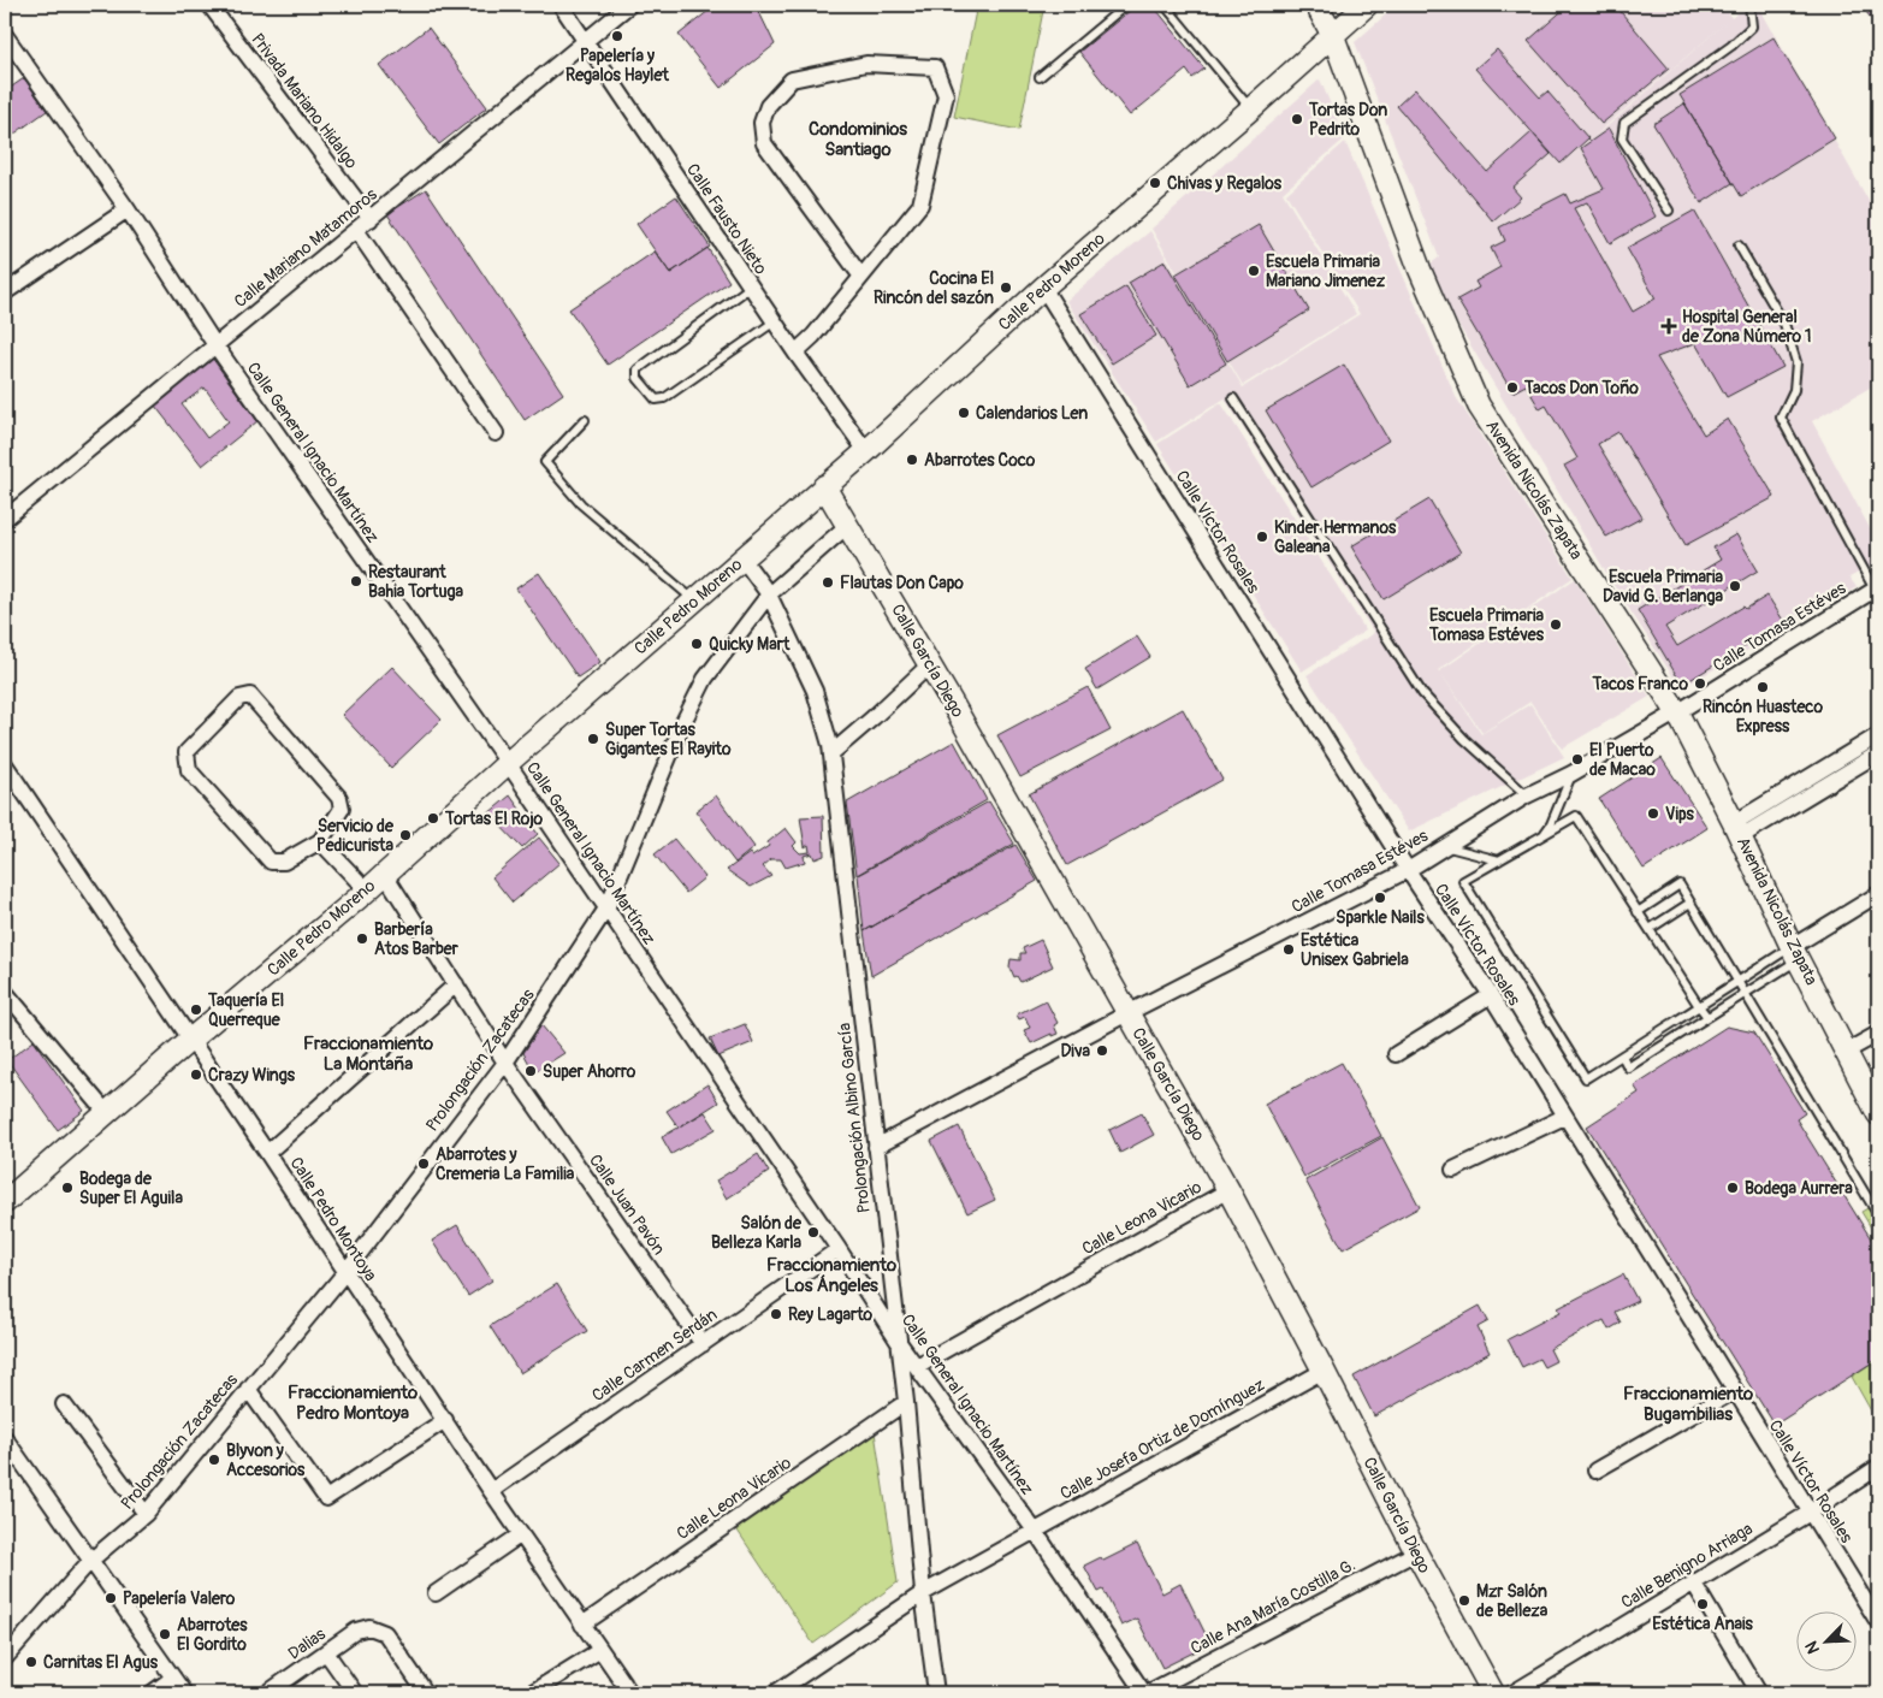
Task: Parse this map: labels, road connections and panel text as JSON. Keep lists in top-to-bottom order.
{
  "streets": {
    "street": [
      "Privada Mariano Hidalgo",
      "Calle Fausto Nieto",
      "Calle Mariano Matamoros",
      "Calle Pedro Moreno",
      "Calle General Ignacio Martínez",
      "Avenida Nicolás Zapata",
      "Calle Víctor Rosales",
      "Calle Tomasa Estéves",
      "Calle García Diego",
      "Prolongación Zacatecas",
      "Prolongación Albino García",
      "Calle Juan Pavón",
      "Calle Leona Vicario",
      "Calle Pedro Montoya",
      "Calle Carmen Serdán",
      "Calle Josefa Ortiz de Domínguez",
      "Calle Benigno Arriaga",
      "Calle Ana María Costilla G.",
      "Dalias"
    ]
  },
  "crossings": [
    ["Privada Mariano Hidalgo", "Calle Mariano Matamoros"],
    ["Calle Fausto Nieto", "Calle Mariano Matamoros"],
    ["Calle Fausto Nieto", "Calle Pedro Moreno"],
    ["Calle Mariano Matamoros", "Calle General Ignacio Martínez"],
    ["Calle Pedro Moreno", "Calle General Ignacio Martínez"],
    ["Calle Pedro Moreno", "Avenida Nicolás Zapata"],
    ["Calle Pedro Moreno", "Calle Víctor Rosales"],
    ["Calle Pedro Moreno", "Calle García Diego"],
    ["Calle Pedro Moreno", "Prolongación Albino García"],
    ["Calle Pedro Moreno", "Calle Juan Pavón"],
    ["Calle Pedro Moreno", "Calle Pedro Montoya"],
    ["Calle General Ignacio Martínez", "Prolongación Zacatecas"],
    ["Calle General Ignacio Martínez", "Prolongación Albino García"],
    ["Calle General Ignacio Martínez", "Calle Leona Vicario"],
    ["Calle General Ignacio Martínez", "Calle Carmen Serdán"],
    ["Calle General Ignacio Martínez", "Calle Josefa Ortiz de Domínguez"],
    ["Calle General Ignacio Martínez", "Calle Ana María Costilla G."],
    ["Avenida Nicolás Zapata", "Calle Tomasa Estéves"],
    ["Calle Víctor Rosales", "Calle Tomasa Estéves"],
    ["Calle Víctor Rosales", "Calle Benigno Arriaga"],
    ["Calle Tomasa Estéves", "Calle García Diego"],
    ["Calle Tomasa Estéves", "Prolongación Albino García"],
    ["Calle García Diego", "Prolongación Zacatecas"],
    ["Calle García Diego", "Calle Leona Vicario"],
    ["Calle García Diego", "Calle Josefa Ortiz de Domínguez"],
    ["Calle García Diego", "Calle Ana María Costilla G."],
    ["Prolongación Zacatecas", "Prolongación Albino García"],
    ["Prolongación Zacatecas", "Calle Juan Pavón"],
    ["Prolongación Zacatecas", "Calle Pedro Montoya"],
    ["Prolongación Albino García", "Calle Leona Vicario"],
    ["Prolongación Albino García", "Calle Josefa Ortiz de Domínguez"],
    ["Calle Juan Pavón", "Calle Carmen Serdán"],
    ["Calle Leona Vicario", "Calle Pedro Montoya"],
    ["Calle Pedro Montoya", "Calle Carmen Serdán"]
  ],
  "districts": [
    "Condominios Santiago",
    "Fraccionamiento La Montaña",
    "Fraccionamiento Los Ángeles",
    "Fraccionamiento Pedro Montoya",
    "Fraccionamiento Bugambilias"
  ],
  "places": {
    "other": [
      "Papelería y Regalos Haylet",
      "Tortas Don Pedrito",
      "Chivas y Regalos",
      "Escuela Primaria Mariano Jimenez",
      "Cocina El Rincón del sazón",
      "Tacos Don Toño",
      "Calendarios Len",
      "Abarrotes Coco",
      "Kinder Hermanos Galeana",
      "Restaurant Bahia Tortuga",
      "Flautas Don Capo",
      "Escuela Primaria David G. Berlanga",
      "Escuela Primaria Tomasa Estéves",
      "Quicky Mart",
      "Tacos Franco",
      "Rincón Huasteco Express",
      "Super Tortas Gigantes El Rayito",
      "El Puerto de Macao",
      "Vips",
      "Tortas El Rojo",
      "Servicio de Pedicurista",
      "Sparkle Nails",
      "Barbería Atos Barber",
      "Estética Unisex Gabriela",
      "Taquería El Querreque",
      "Diva",
      "Super Ahorro",
      "Crazy Wings",
      "Abarrotes y Cremeria La Familia",
      "Bodega de Super El Aguila",
      "Bodega Aurrera",
      "Salón de Belleza Karla",
      "Rey Lagarto",
      "Blyvon y Accesorios",
      "Papelería Valero",
      "Mzr Salón de Belleza",
      "Estética Anais",
      "Abarrotes El Gordito",
      "Carnitas El Agus"
    ],
    "health": ["Hospital General de Zona Número 1"]
  },
  "north": "bottom left"
}
